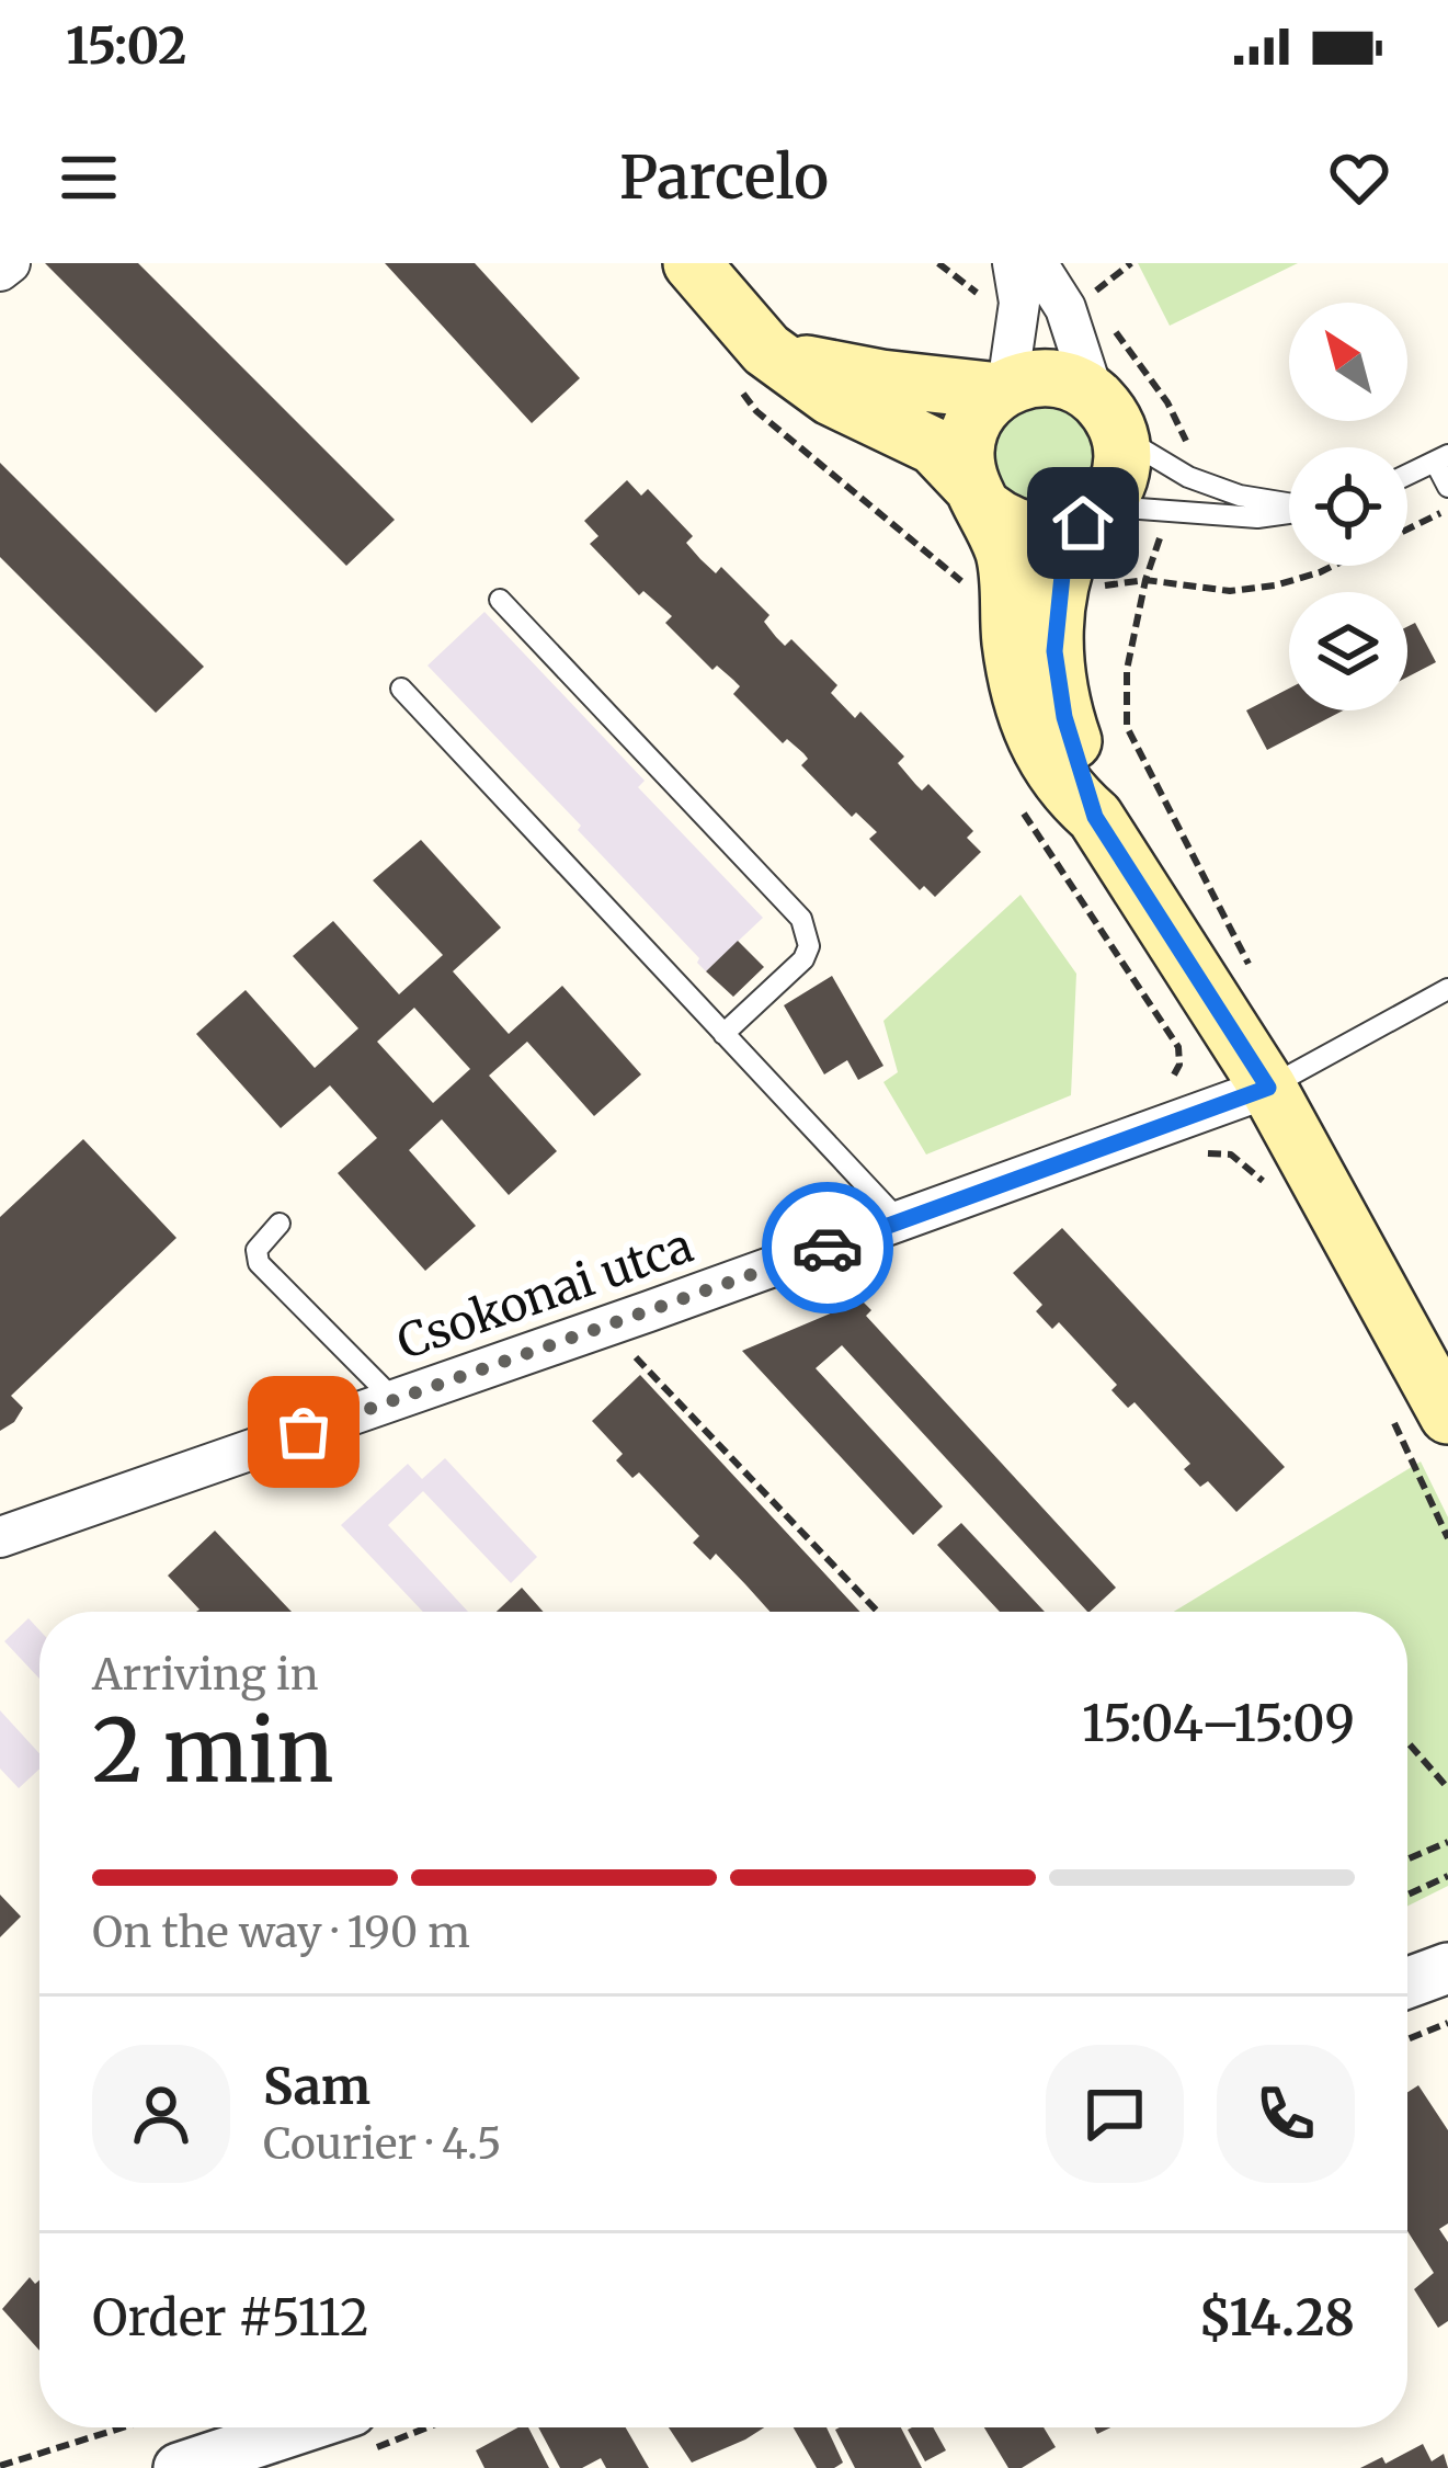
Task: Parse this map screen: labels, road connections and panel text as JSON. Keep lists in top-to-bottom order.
{
  "streets": {
    "street": ["Csokonai utca"]
  },
  "north": "top left",
  "page": {
    "status": "15:02",
    "header": "Parcelo",
    "heading": ["2 min", "Arriving in", "15:04–15:09"],
    "panel": [
      "Sam",
      "Courier · 4.5",
      "Order #5112",
      "$14.28"
    ],
    "bar": "On the way · 190 m"
  }
}
